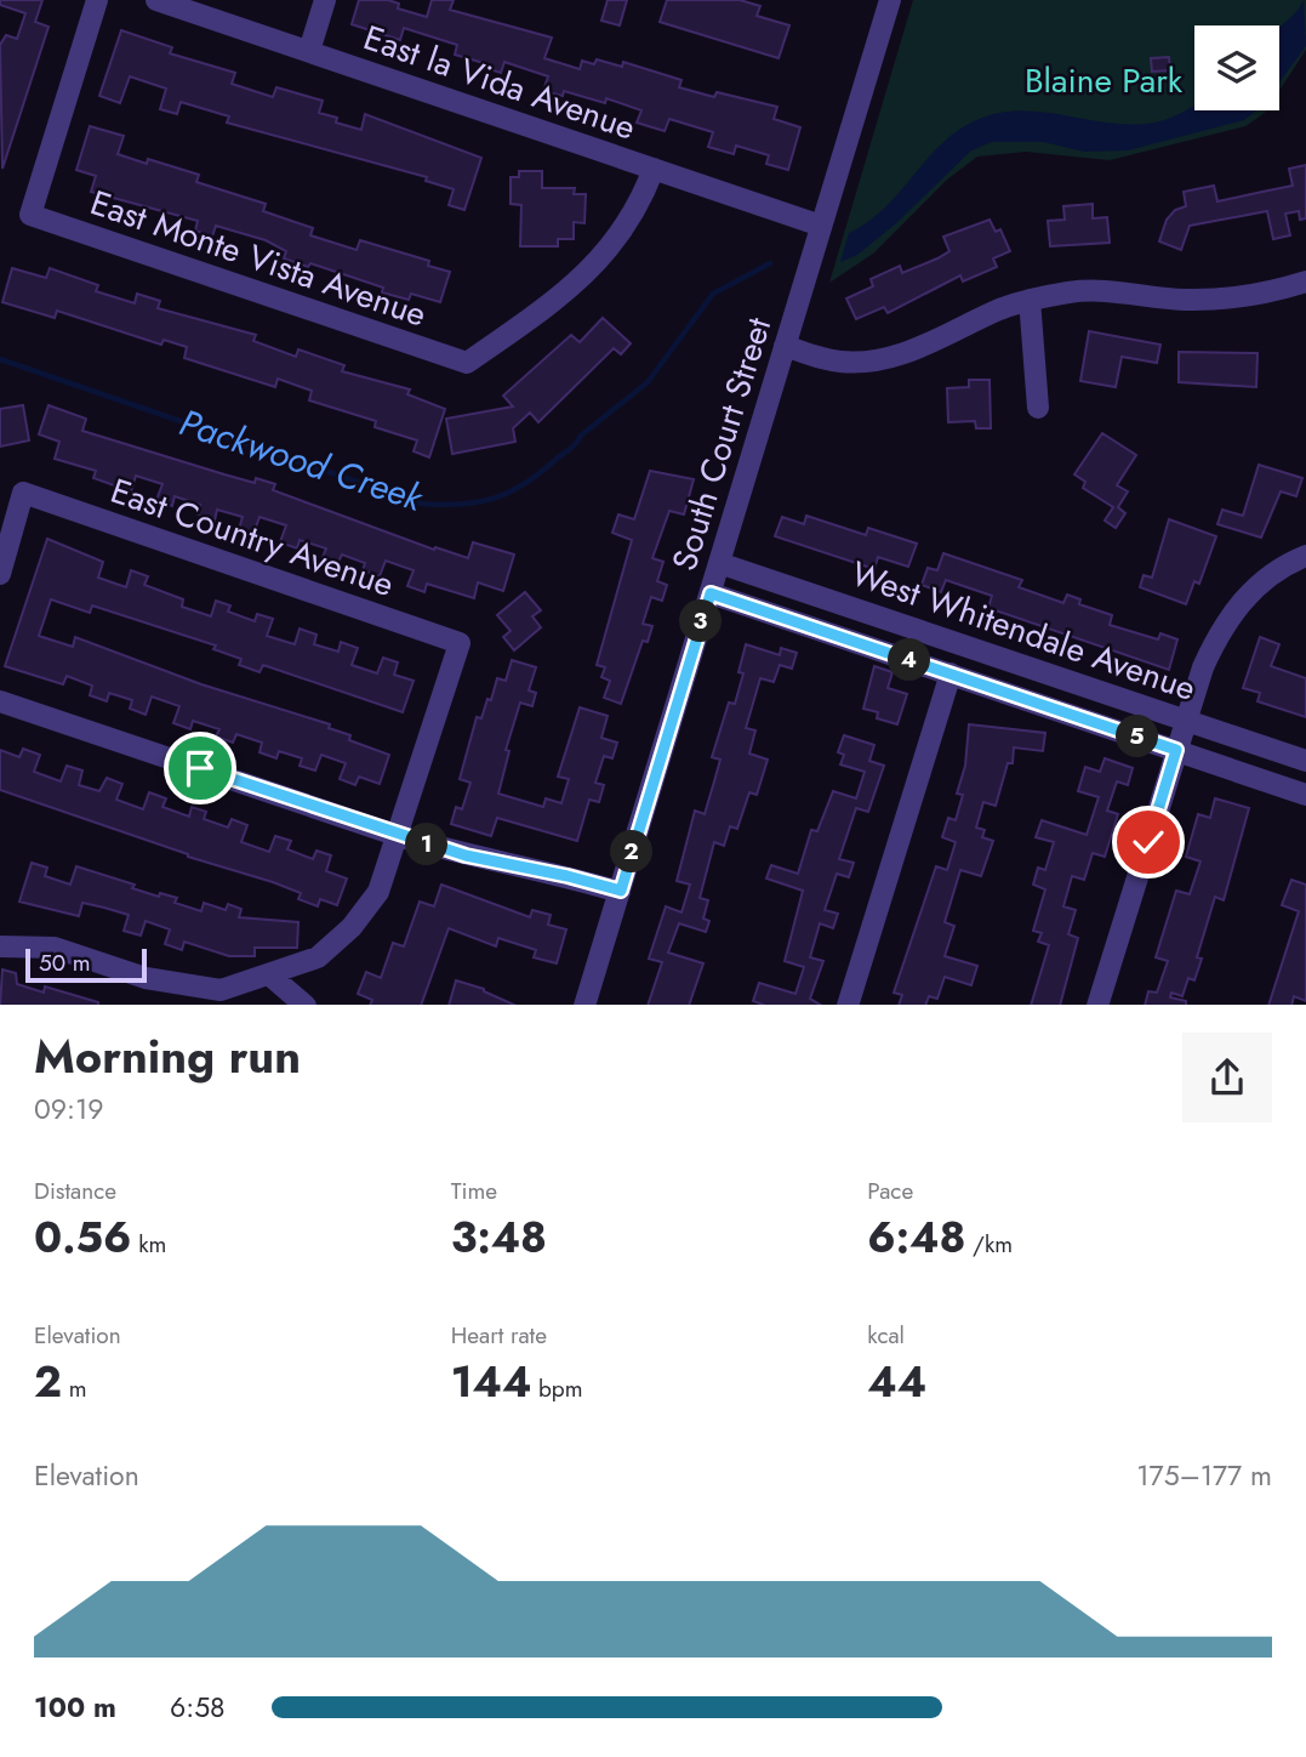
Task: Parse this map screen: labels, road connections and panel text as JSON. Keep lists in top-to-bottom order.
{
  "streets": {
    "street": [
      "East la Vida Avenue",
      "East Monte Vista Avenue",
      "South Court Street",
      "East Country Avenue",
      "West Whitendale Avenue"
    ]
  },
  "crossings": [
    ["East la Vida Avenue", "East Monte Vista Avenue"],
    ["East la Vida Avenue", "South Court Street"],
    ["South Court Street", "West Whitendale Avenue"]
  ],
  "water": ["Packwood Creek"],
  "parks": ["Blaine Park"],
  "scale_bar": "50 m",
  "page": {
    "pins": [
      "3",
      "4",
      "5",
      "1",
      "2"
    ],
    "scale": "50 m",
    "heading": ["Morning run", "09:19"],
    "stats": [
      ["Distance", "0.56 km"],
      ["Time", "3:48"],
      ["Pace", "6:48 /km"],
      ["Elevation", "2 m"],
      ["Heart rate", "144 bpm"],
      ["kcal", "44"]
    ],
    "chart": ["Elevation", "175–177 m"],
    "list": [
      {
        "name": "100 m",
        "note": "6:58"
      }
    ]
  }
}
